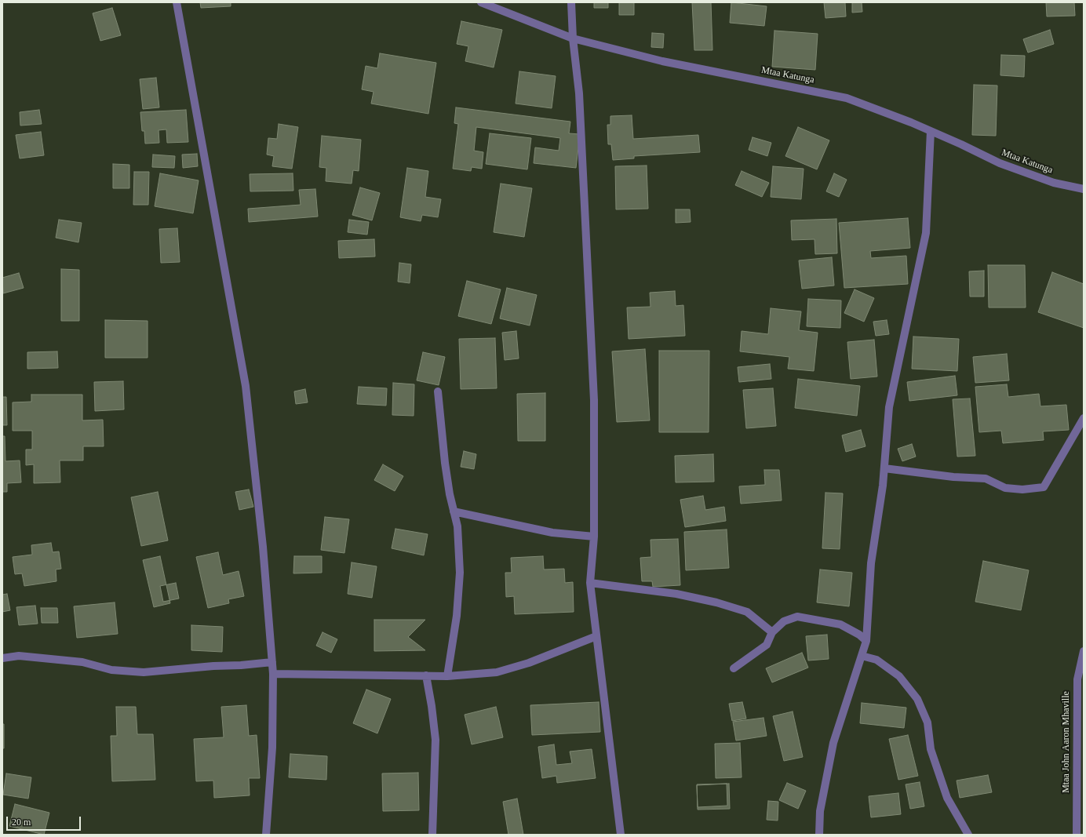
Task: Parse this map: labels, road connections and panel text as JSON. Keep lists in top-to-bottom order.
{
  "streets": {
    "street": ["Mtaa Katunga", "Mtaa John Aaron Mhaville"]
  },
  "scale_bar": "20 m"
}
